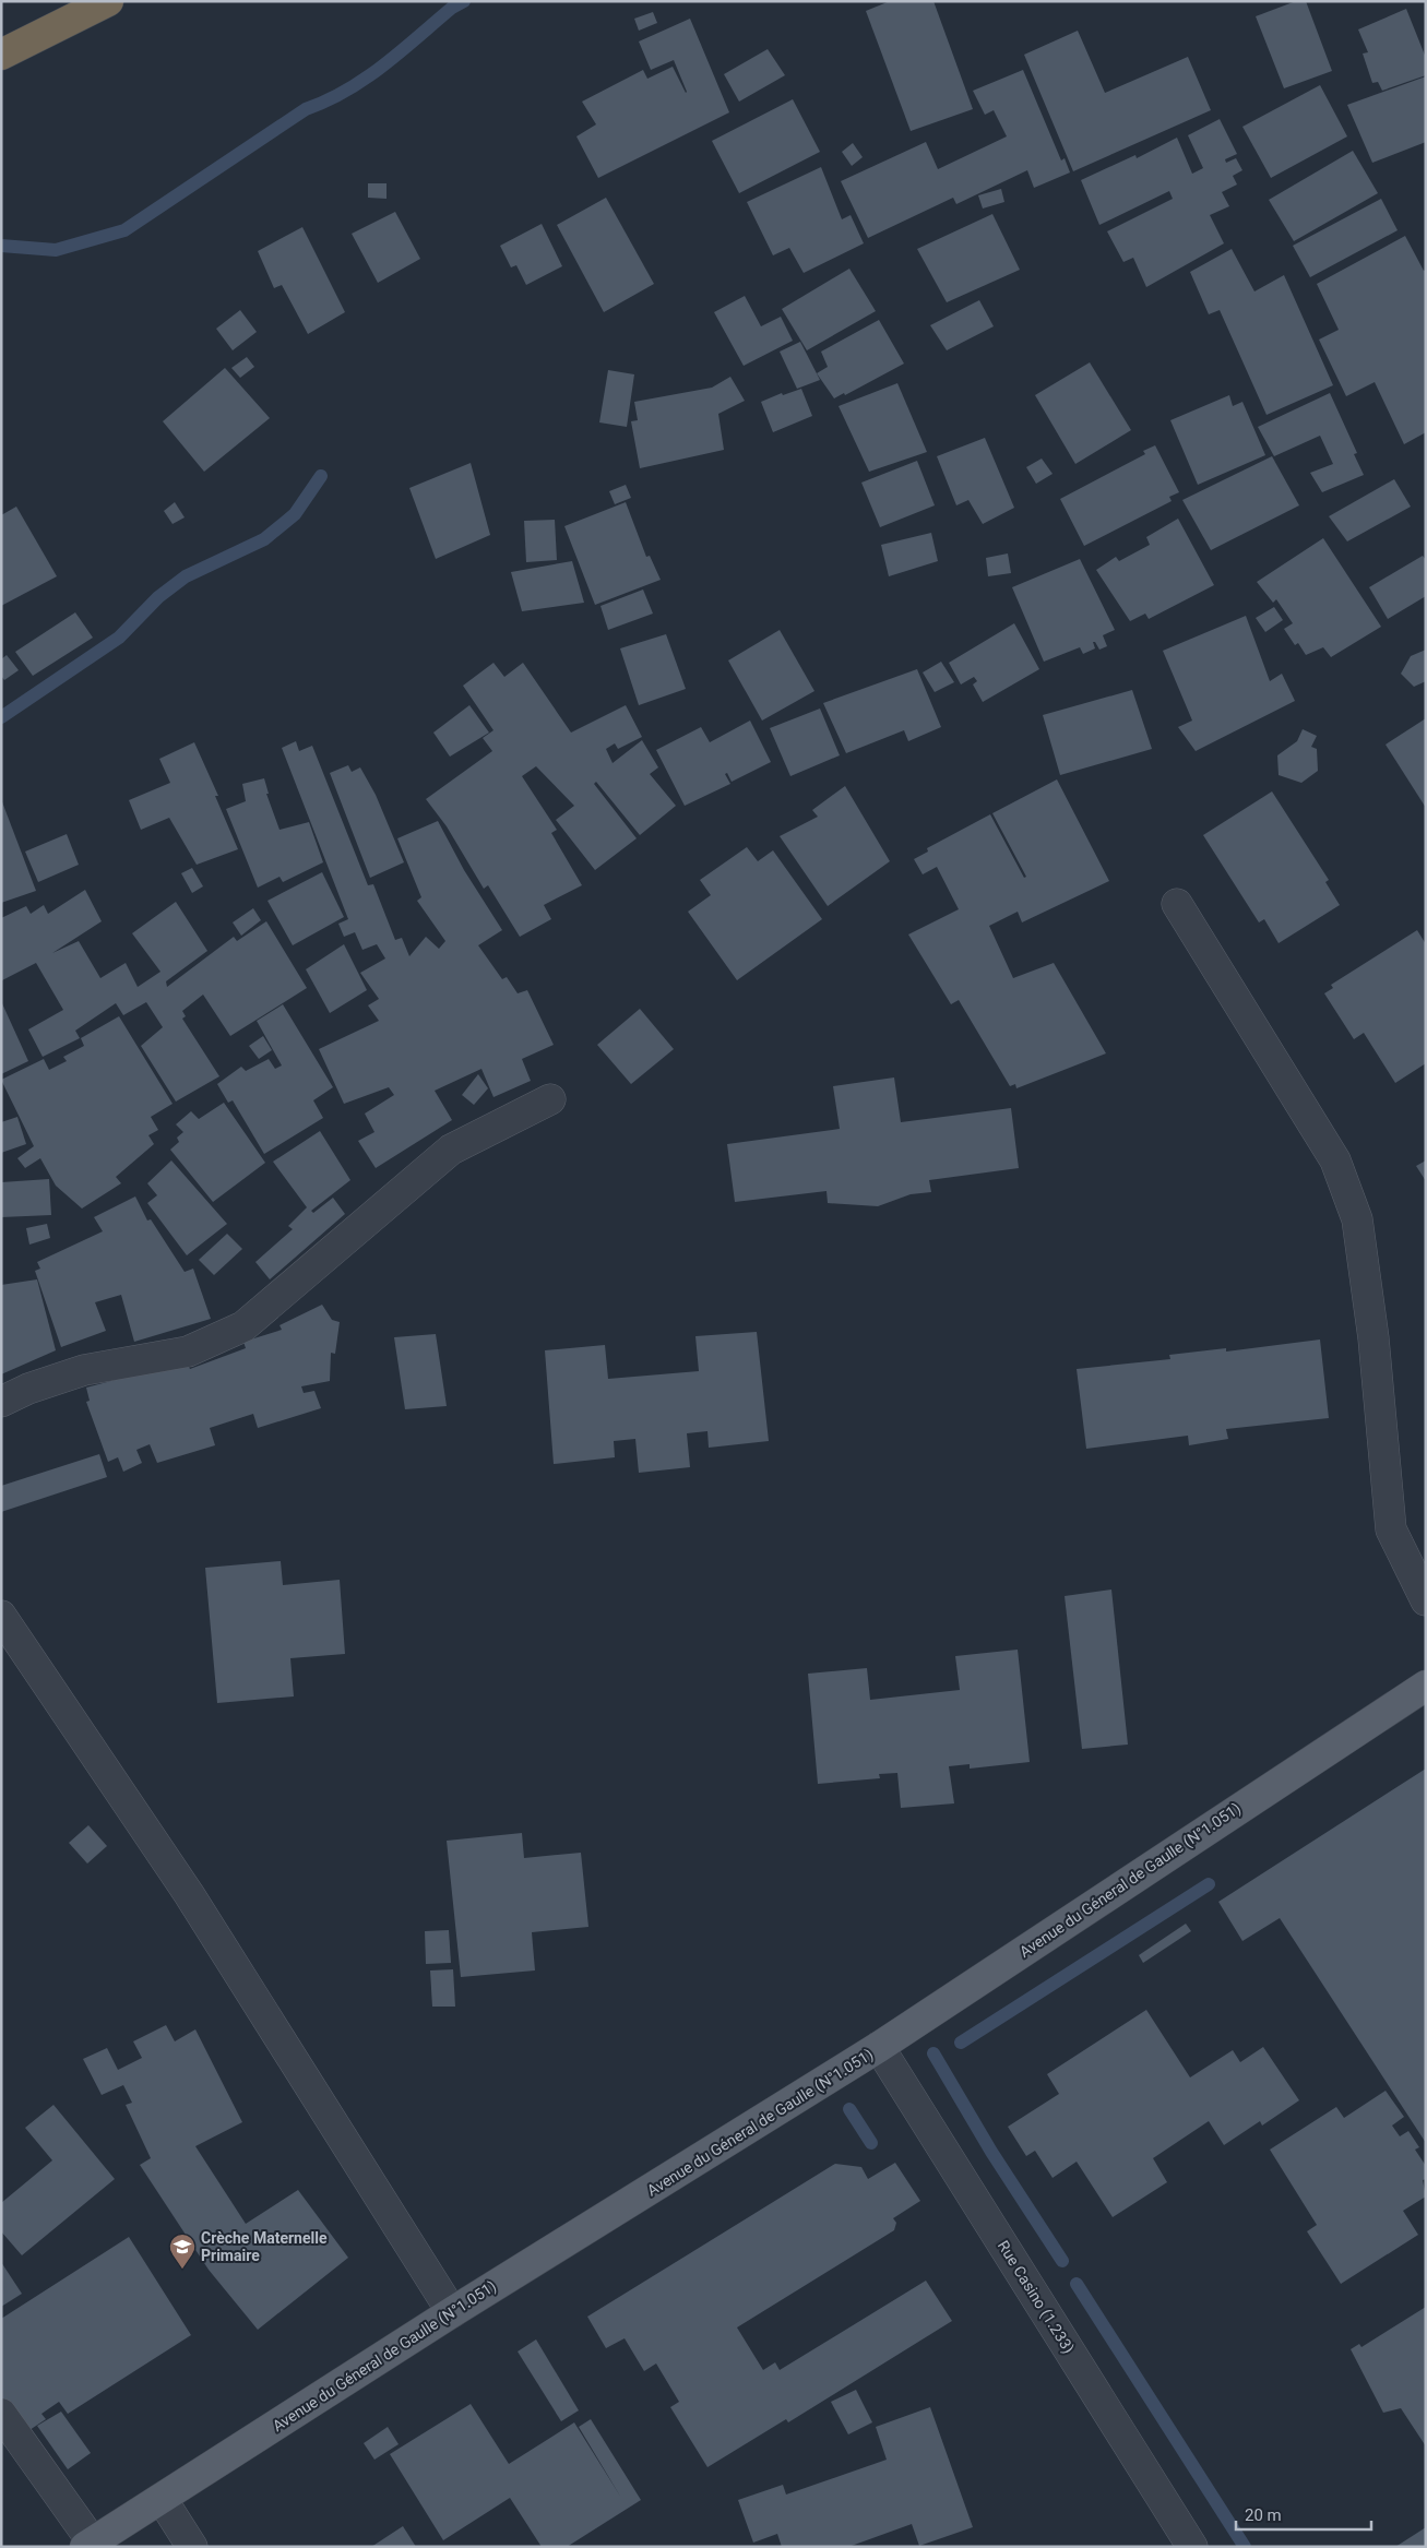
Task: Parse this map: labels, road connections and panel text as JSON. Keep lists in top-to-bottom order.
{
  "streets": {
    "main road": ["Avenue du Géneral de Gaulle (N°1.051)"],
    "street": ["Rue Casino (1.233)"]
  },
  "crossings": [
    ["Avenue du Géneral de Gaulle (N°1.051)", "Rue Casino (1.233)"]
  ],
  "places": {
    "school or university": ["Crèche Maternelle Primaire"]
  },
  "scale_bar": "20 m"
}
